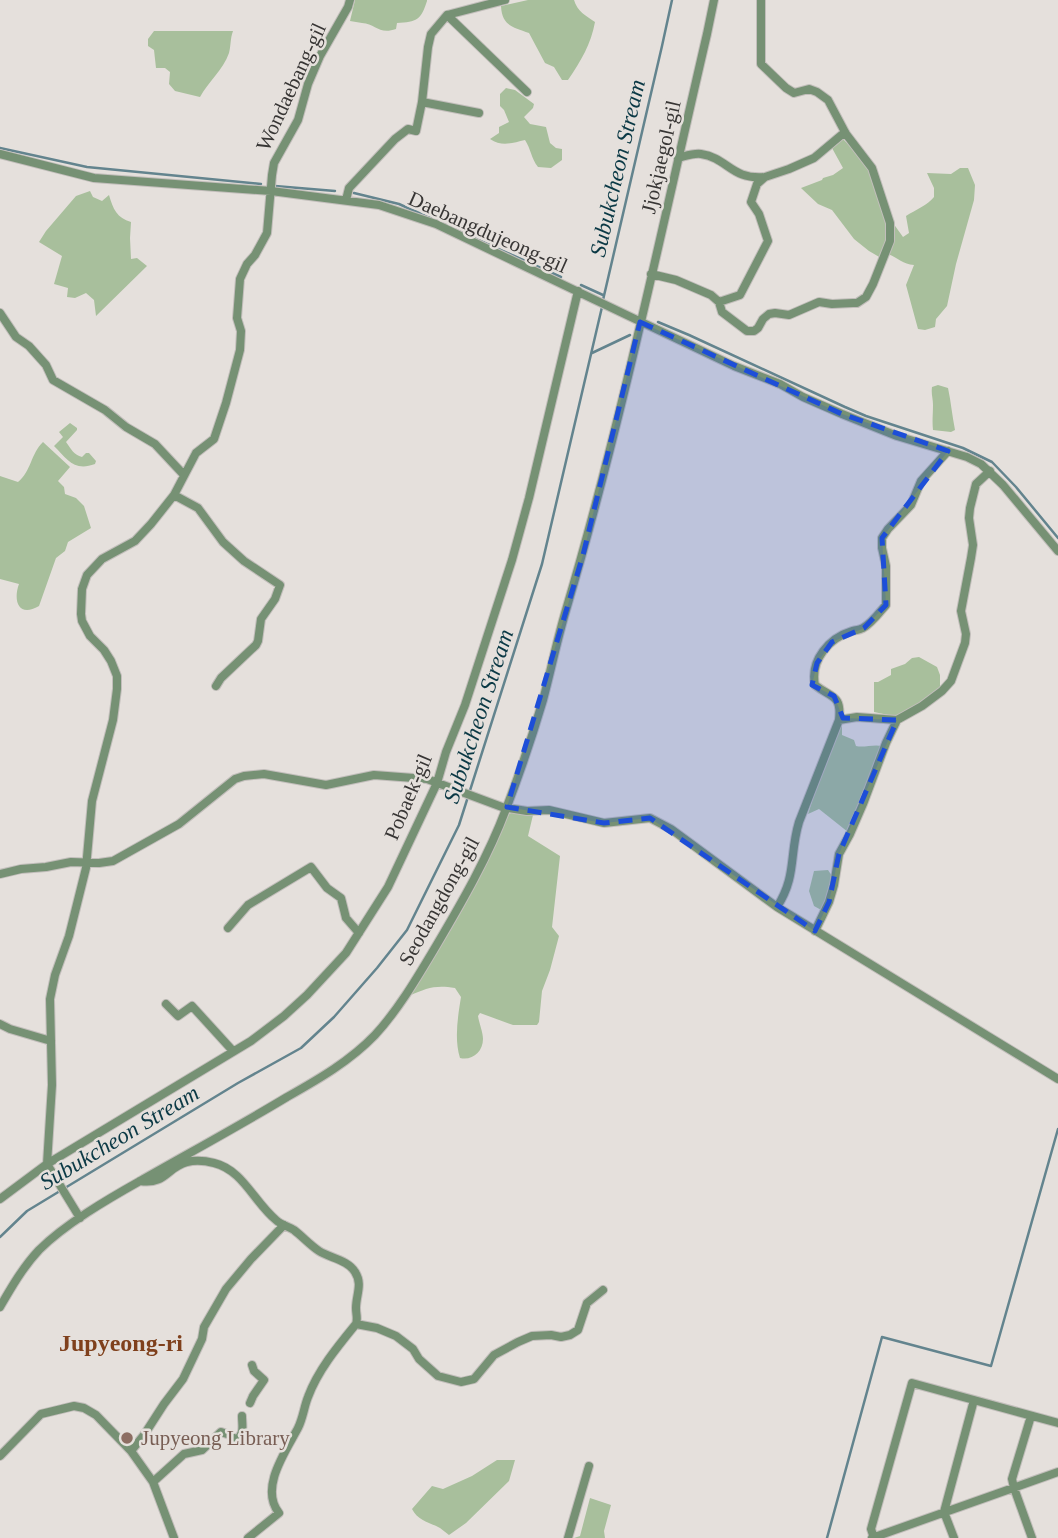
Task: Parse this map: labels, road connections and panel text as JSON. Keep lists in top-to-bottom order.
{
  "streets": {
    "street": [
      "Wondaebang-gil",
      "Jjokjaegol-gil",
      "Daebangdujeong-gil",
      "Pobaek-gil",
      "Seodangdong-gil"
    ]
  },
  "crossings": [
    ["Wondaebang-gil", "Daebangdujeong-gil"],
    ["Jjokjaegol-gil", "Daebangdujeong-gil"],
    ["Jjokjaegol-gil", "Seodangdong-gil"],
    ["Daebangdujeong-gil", "Pobaek-gil"],
    ["Daebangdujeong-gil", "Seodangdong-gil"]
  ],
  "districts": ["Jupyeong-ri"],
  "water": ["Subukcheon Stream"],
  "places": ["Jupyeong Library"]
}
